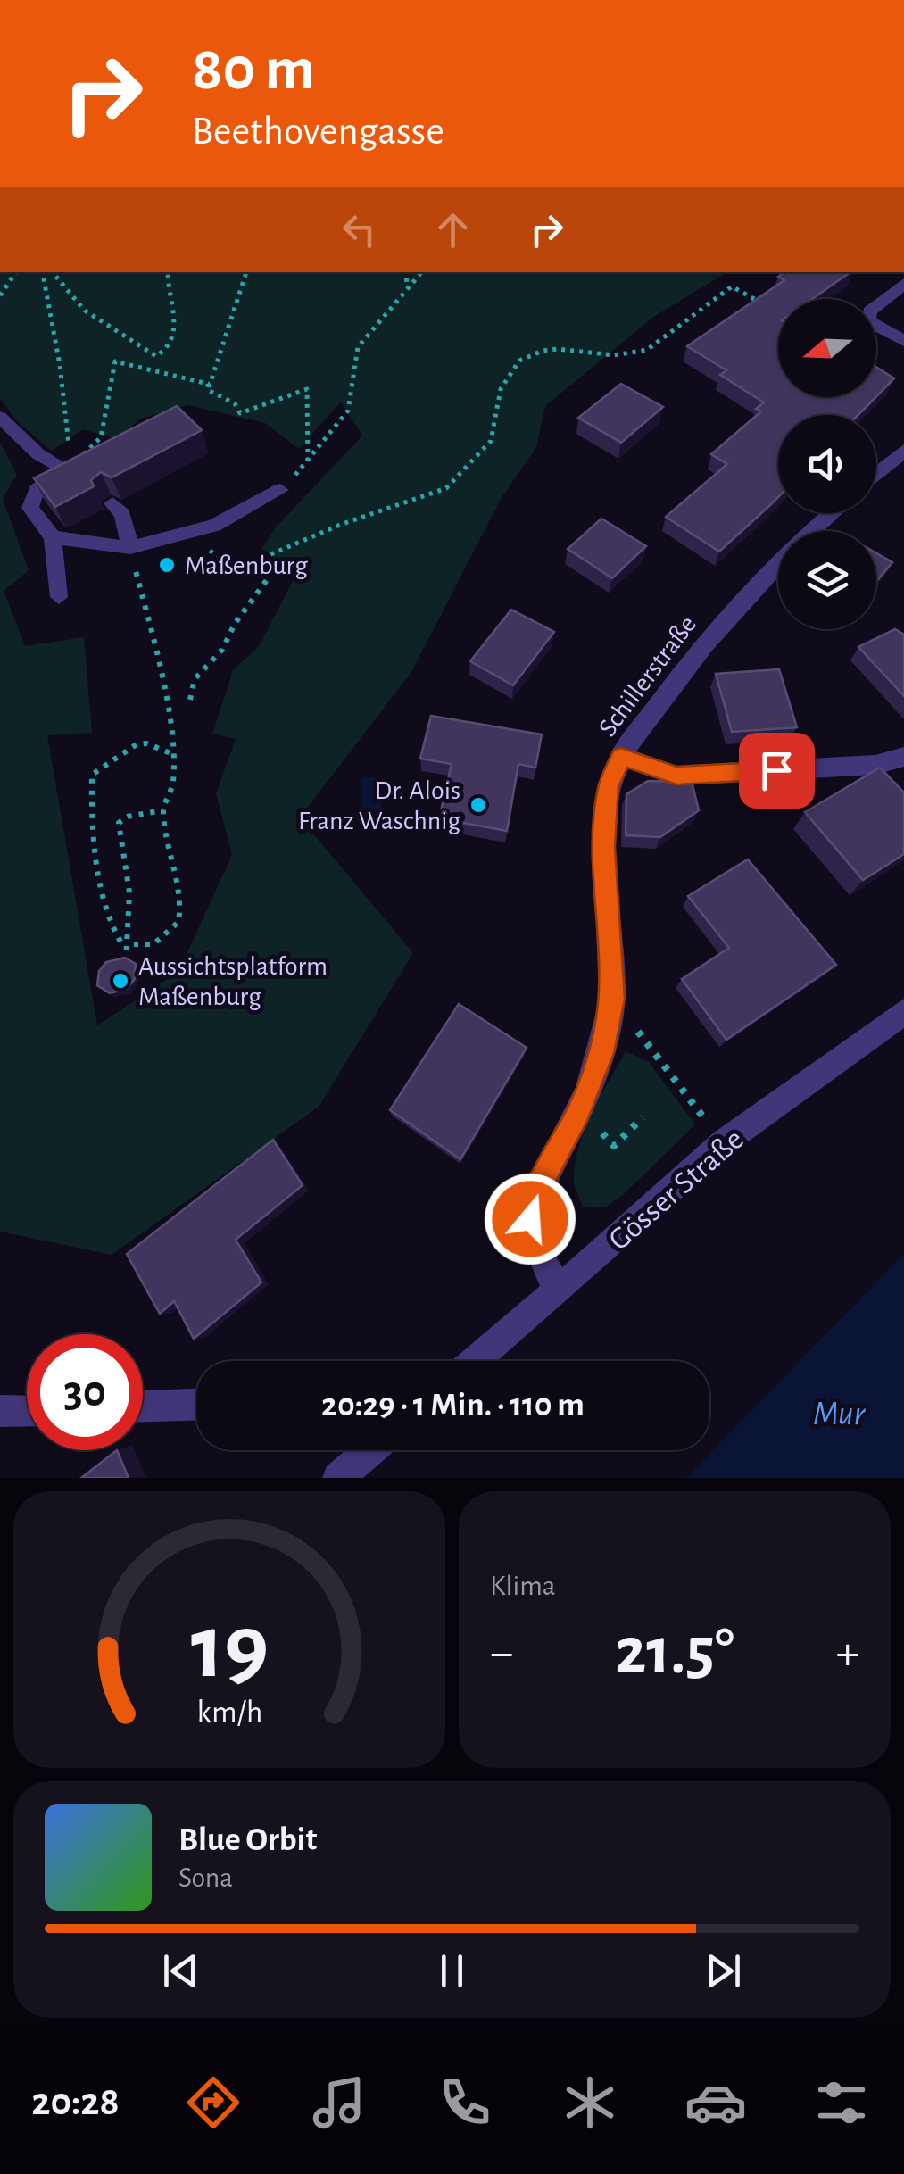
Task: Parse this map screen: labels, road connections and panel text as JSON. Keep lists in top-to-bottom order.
{
  "streets": {
    "street": ["Schillerstraße", "Gösser Straße"]
  },
  "crossings": [
    ["Schillerstraße", "Gösser Straße"]
  ],
  "water": ["Mur"],
  "places": ["Maßenburg", "Dr. Alois Franz Waschnig", "Aussichtsplatform Maßenburg"],
  "north": "left",
  "page": {
    "turn": ["80 m", "Beethovengasse"],
    "limit": "30",
    "trip": "20:29 · 1 Min. · 110 m",
    "tile": "Klima",
    "heat": ["−", "21.5°", "+"],
    "song": ["Blue Orbit", "Sona"],
    "tabs": "20:28",
    "gauge": ["19", "km/h"]
  }
}
